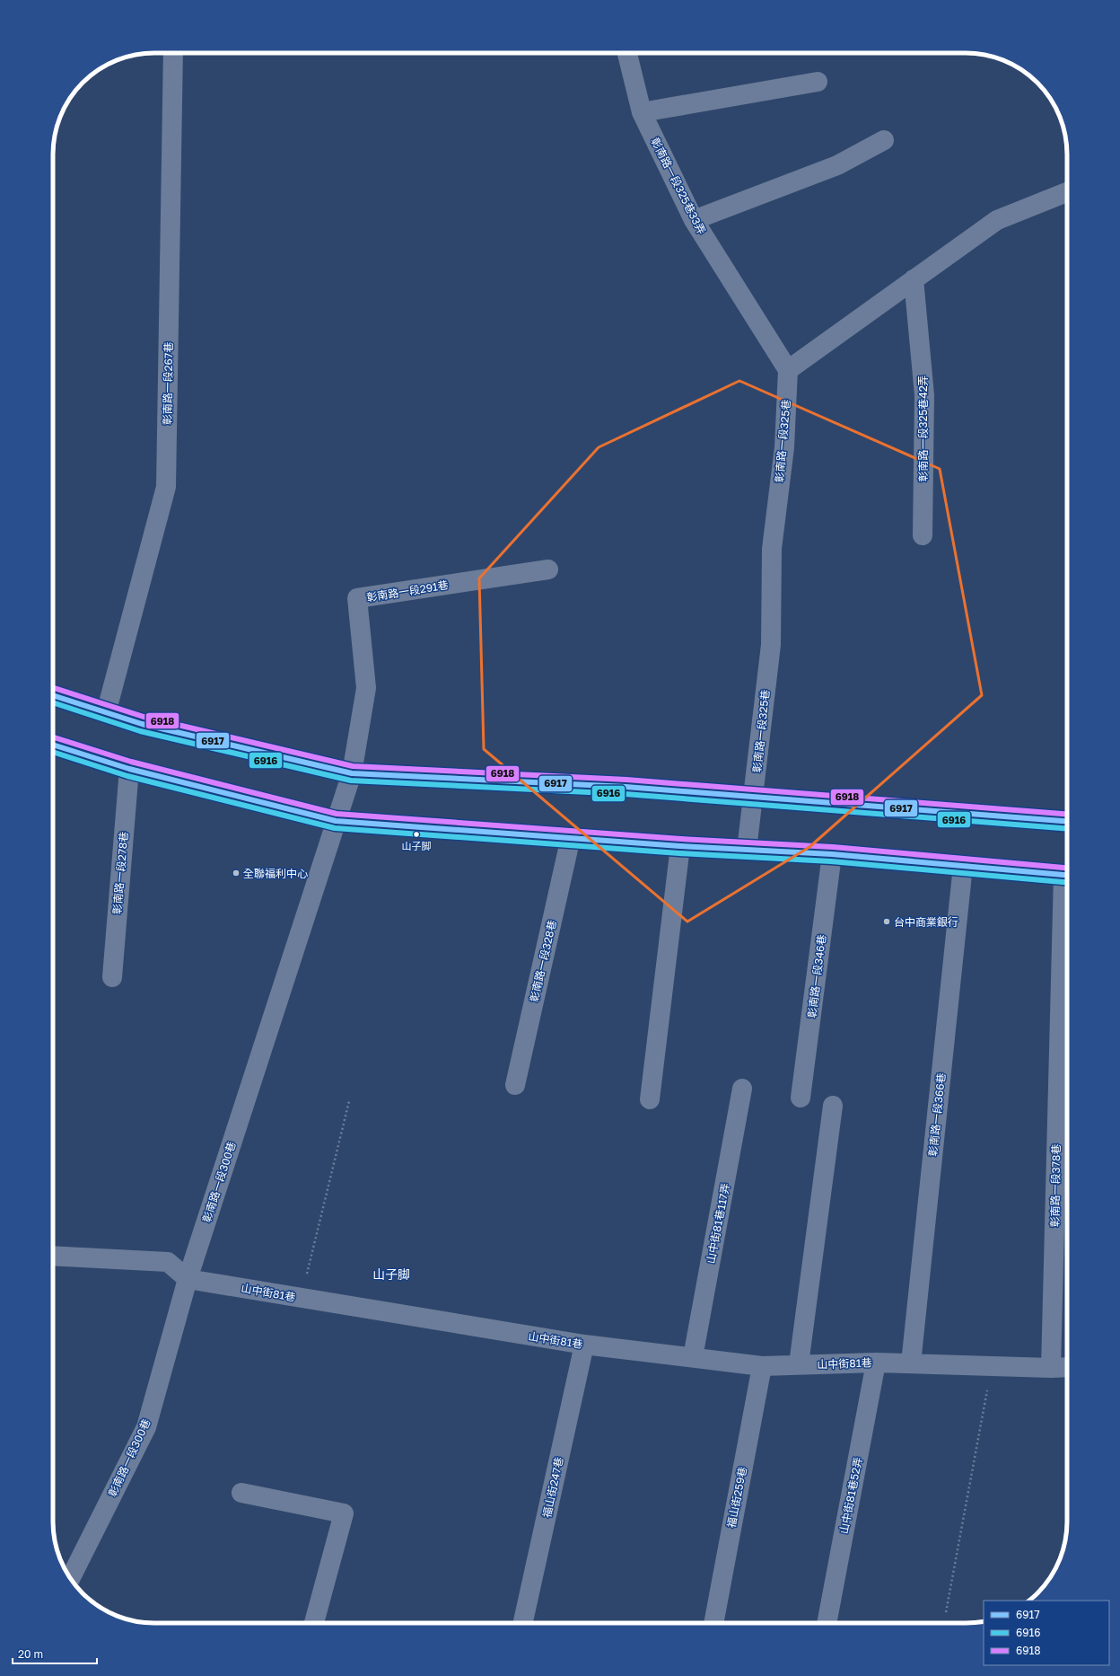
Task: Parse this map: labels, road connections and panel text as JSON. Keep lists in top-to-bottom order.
{
  "streets": {
    "street": [
      "彰南路一段325巷33弄",
      "彰南路一段267巷",
      "彰南路一段325巷42弄",
      "彰南路一段325巷",
      "彰南路一段291巷",
      "彰南路一段278巷",
      "彰南路一段328巷",
      "彰南路一段346巷",
      "彰南路一段366巷",
      "彰南路一段300巷",
      "彰南路一段378巷",
      "山中街81巷117弄",
      "山中街81巷",
      "福山街247巷",
      "山中街81巷52弄",
      "福山街259巷"
    ]
  },
  "crossings": [
    ["彰南路一段325巷33弄", "彰南路一段325巷"],
    ["彰南路一段291巷", "彰南路一段300巷"],
    ["彰南路一段366巷", "山中街81巷"],
    ["彰南路一段300巷", "山中街81巷"],
    ["彰南路一段378巷", "山中街81巷"],
    ["山中街81巷117弄", "山中街81巷"],
    ["山中街81巷", "福山街247巷"],
    ["山中街81巷", "山中街81巷52弄"],
    ["山中街81巷", "福山街259巷"]
  ],
  "districts": ["山子脚"],
  "places": ["山子脚", "全聯福利中心", "台中商業銀行"],
  "lines": ["transit line 6918", "transit line 6917", "transit line 6916"],
  "legend": ["6917", "6916", "6918"],
  "scale_bar": "20 m"
}
